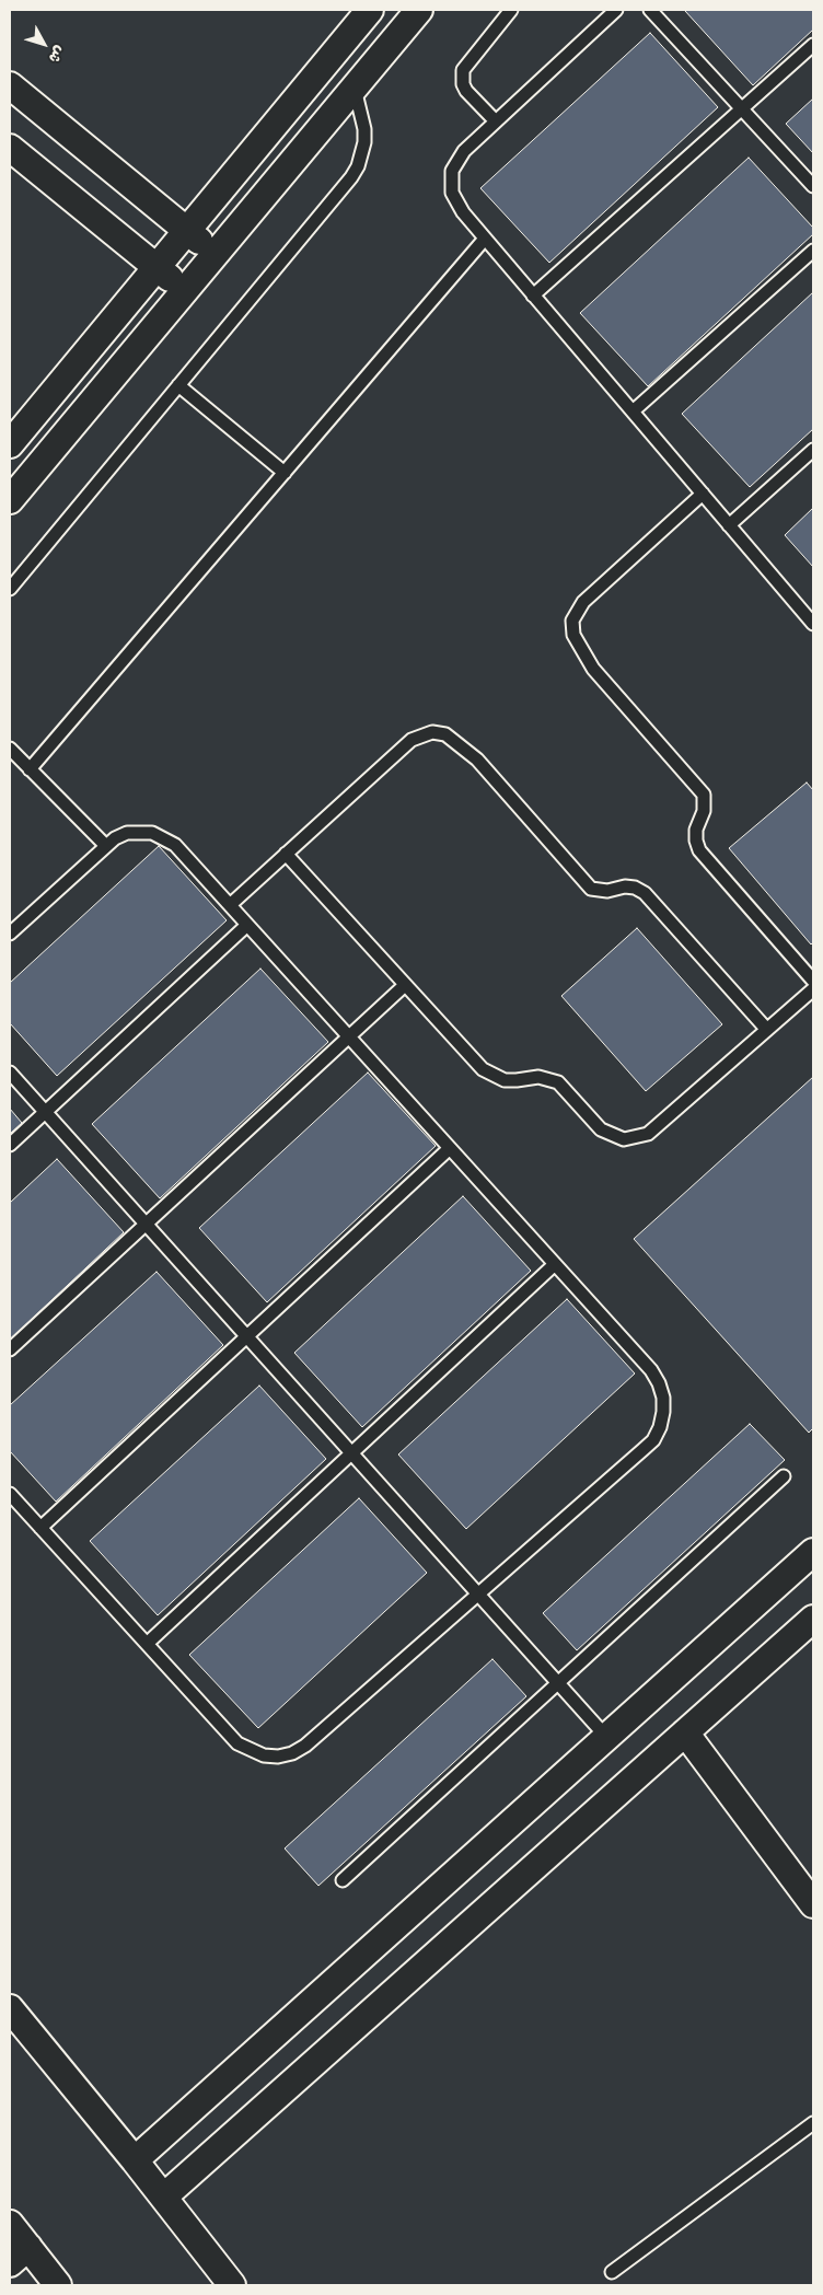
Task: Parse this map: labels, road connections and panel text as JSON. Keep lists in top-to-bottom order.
{
  "north": "bottom right"
}
